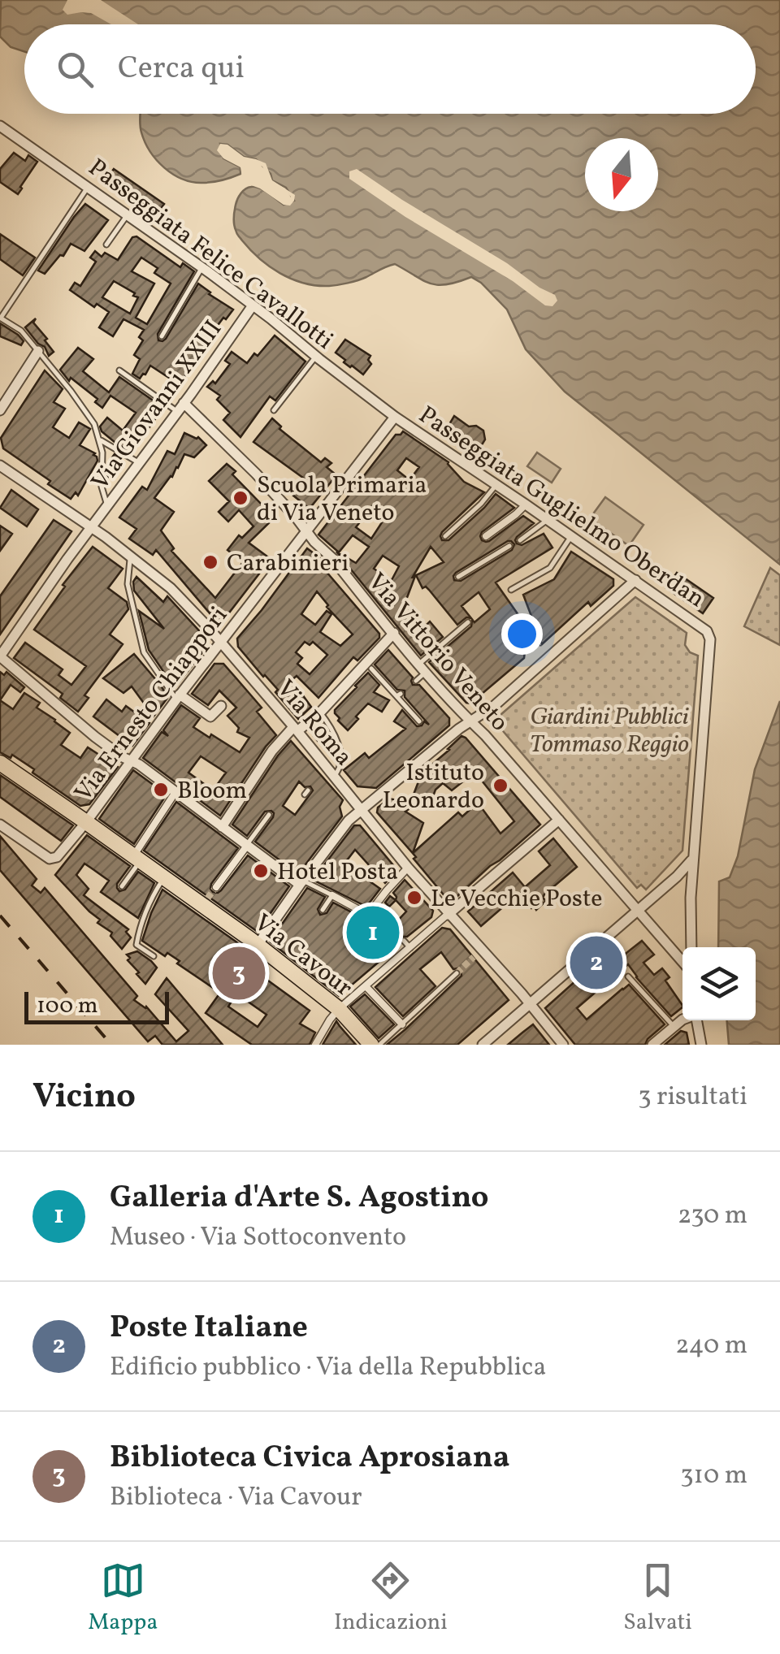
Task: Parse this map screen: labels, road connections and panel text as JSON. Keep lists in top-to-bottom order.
{
  "streets": {
    "main road": ["Via Cavour"],
    "street": [
      "Passeggiata Felice Cavallotti",
      "Via Giovanni XXIII",
      "Passeggiata Guglielmo Oberdan",
      "Via Vittorio Veneto",
      "Via Ernesto Chiappori",
      "Via Roma"
    ]
  },
  "crossings": [
    ["Passeggiata Felice Cavallotti", "Via Giovanni XXIII"],
    ["Passeggiata Felice Cavallotti", "Passeggiata Guglielmo Oberdan"],
    ["Passeggiata Felice Cavallotti", "Via Ernesto Chiappori"],
    ["Via Giovanni XXIII", "Via Vittorio Veneto"],
    ["Via Giovanni XXIII", "Via Roma"],
    ["Passeggiata Guglielmo Oberdan", "Via Ernesto Chiappori"],
    ["Via Vittorio Veneto", "Via Ernesto Chiappori"],
    ["Via Ernesto Chiappori", "Via Roma"],
    ["Via Ernesto Chiappori", "Via Cavour"]
  ],
  "parks": ["Giardini Pubblici Tommaso Reggio"],
  "places": [
    "Scuola Primaria di Via Veneto",
    "Carabinieri",
    "Istituto Leonardo",
    "Bloom",
    "Hotel Posta",
    "Le Vecchie Poste"
  ],
  "scale_bar": "100 m",
  "north": "bottom",
  "page": {
    "search": "Cerca qui",
    "pins": ["1", "2", "3"],
    "scale": "100 m",
    "heading": ["Vicino", "3 risultati"],
    "list": [
      {
        "mark": "1",
        "name": "Galleria d'Arte S. Agostino",
        "note": "Museo · Via Sottoconvento",
        "value": "230 m"
      },
      {
        "mark": "2",
        "name": "Poste Italiane",
        "note": "Edificio pubblico · Via della Repubblica",
        "value": "240 m"
      },
      {
        "mark": "3",
        "name": "Biblioteca Civica Aprosiana",
        "note": "Biblioteca · Via Cavour",
        "value": "310 m"
      }
    ],
    "nav": ["Mappa", "Indicazioni", "Salvati"]
  }
}
